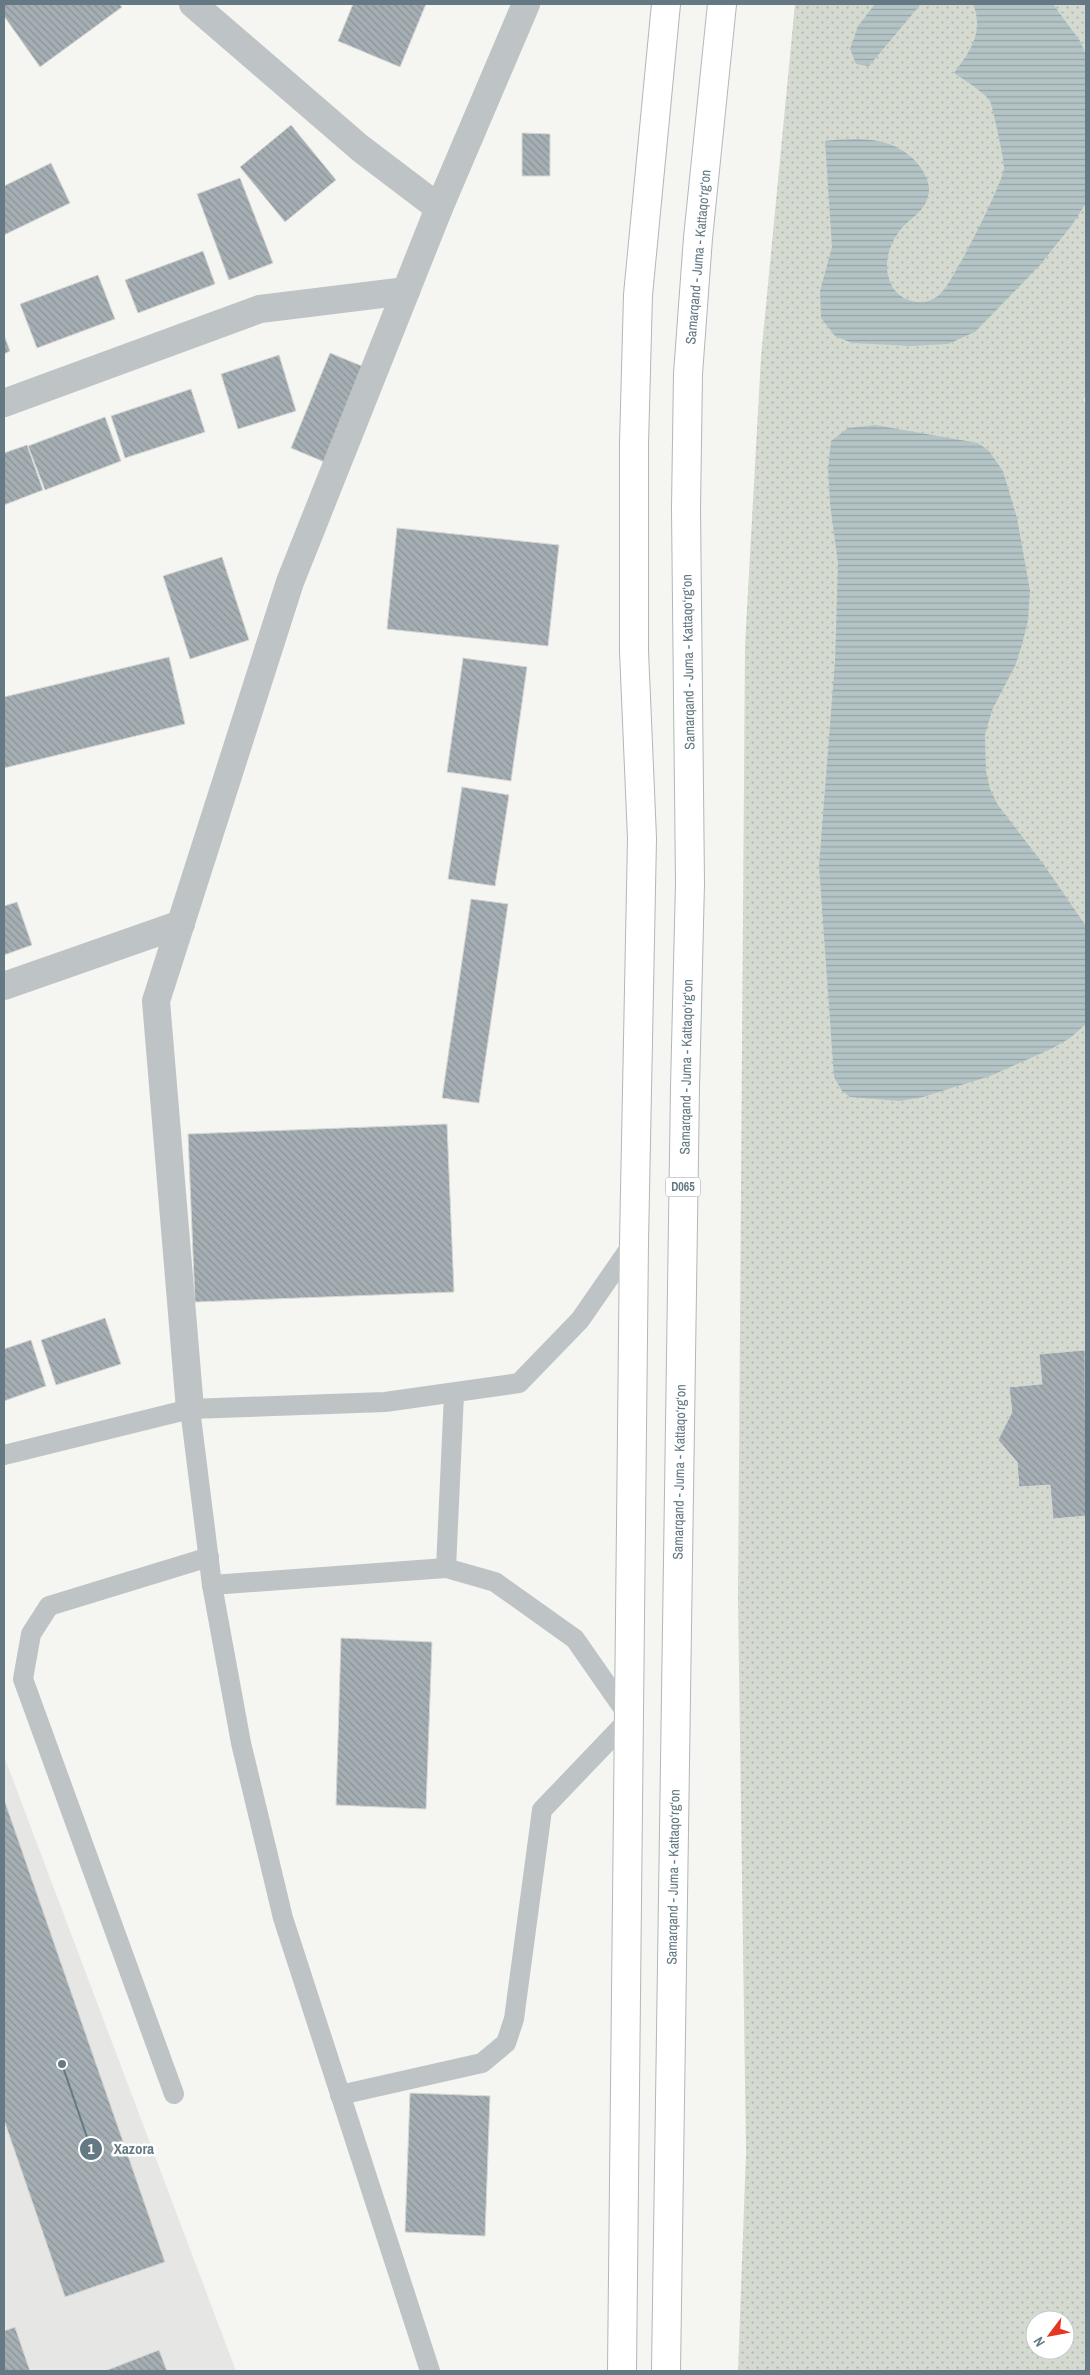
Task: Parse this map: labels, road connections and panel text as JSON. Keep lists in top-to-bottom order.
{
  "streets": {
    "main road": ["Samarqand - Juma - Kattaqo‘rg‘on", "D065"]
  },
  "places": ["Xazora"],
  "north": "bottom left"
}
